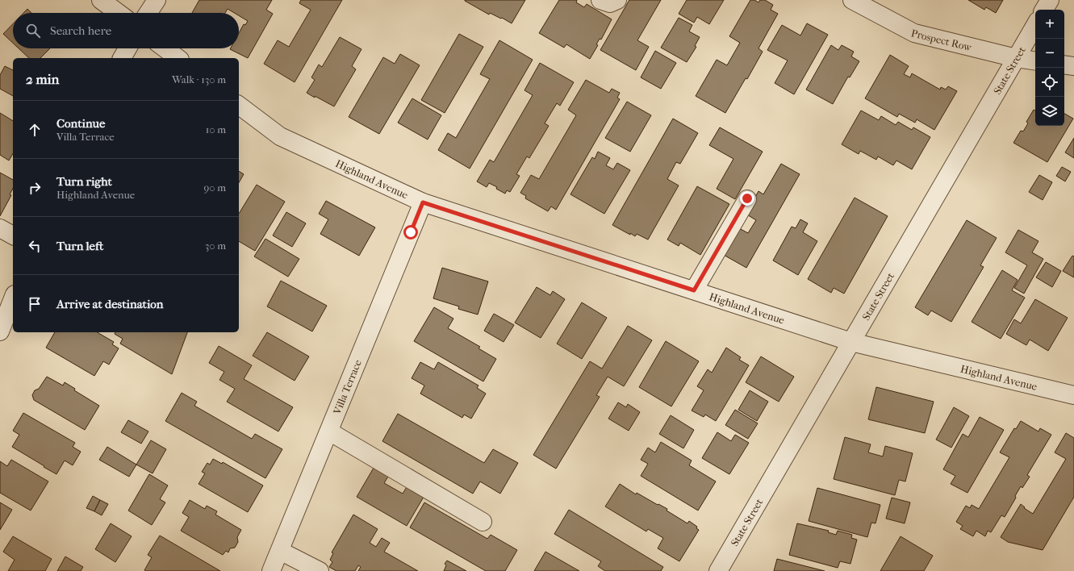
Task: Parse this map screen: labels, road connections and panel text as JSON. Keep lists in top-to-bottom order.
{
  "streets": {
    "street": [
      "Prospect Row",
      "State Street",
      "Highland Avenue",
      "Villa Terrace"
    ]
  },
  "crossings": [
    ["Prospect Row", "State Street"],
    ["State Street", "Highland Avenue"],
    ["Highland Avenue", "Villa Terrace"]
  ],
  "page": {
    "map_buttons": ["+", "−"],
    "search": "Search here",
    "heading": ["2 min", "Walk · 130 m"],
    "list": [
      ["Continue", "Villa Terrace", "10 m"],
      ["Turn right", "Highland Avenue", "90 m"],
      ["Turn left", "30 m"],
      "Arrive at destination"
    ]
  }
}
